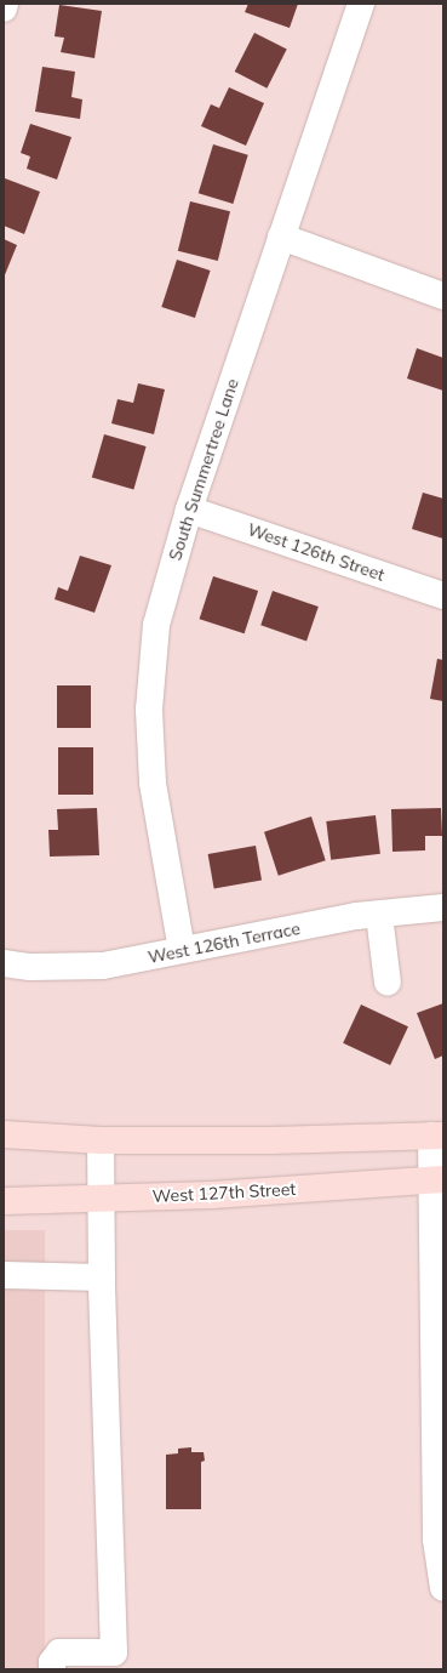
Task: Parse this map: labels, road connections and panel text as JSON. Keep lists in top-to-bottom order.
{
  "streets": {
    "main road": ["West 127th Street"],
    "street": ["South Summertree Lane", "West 126th Street", "West 126th Terrace"]
  },
  "crossings": [
    ["South Summertree Lane", "West 126th Street"],
    ["South Summertree Lane", "West 126th Terrace"]
  ]
}
